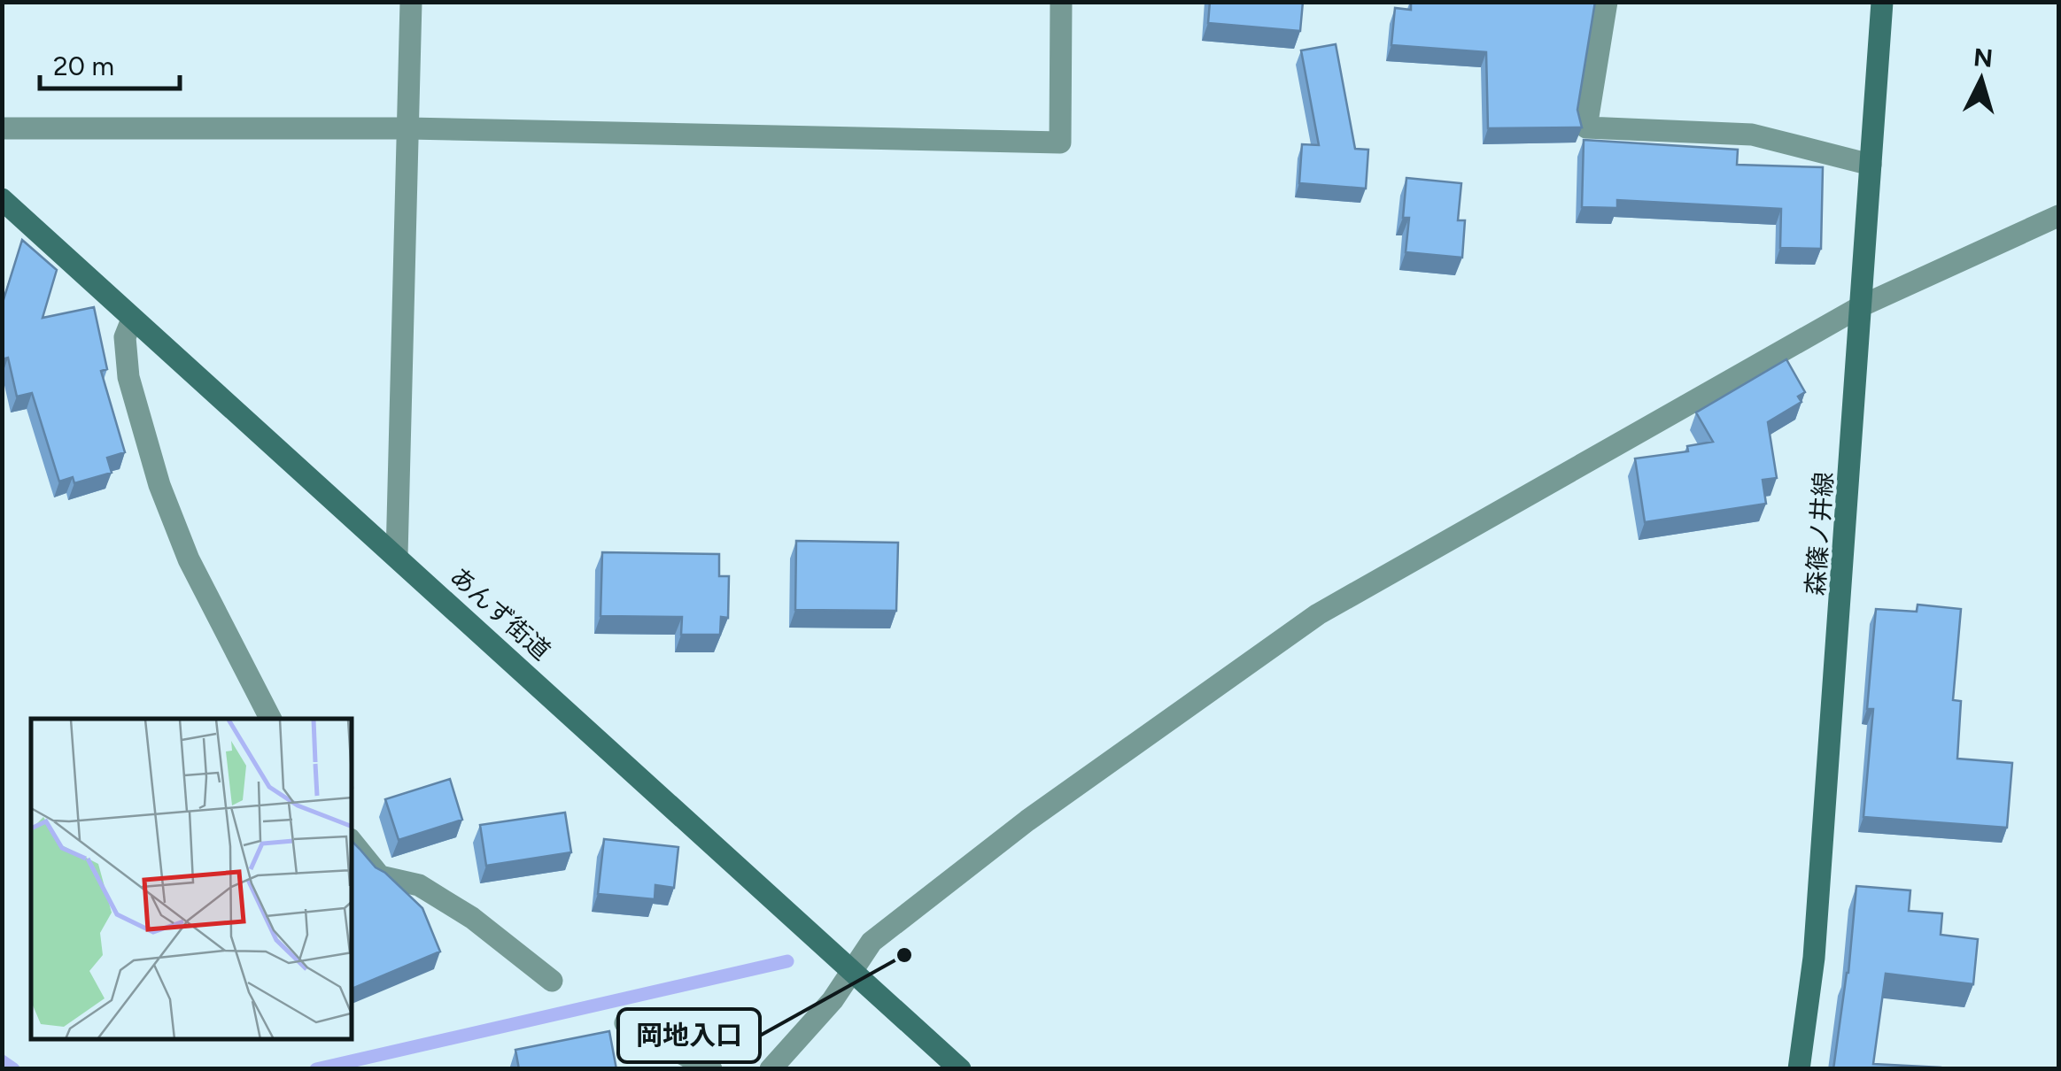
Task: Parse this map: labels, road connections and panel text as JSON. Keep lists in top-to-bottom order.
{
  "streets": {
    "street": ["森篠ノ井線", "あんず街道"]
  },
  "places": ["岡地入口"],
  "scale_bar": "20 m",
  "north": "top"
}
